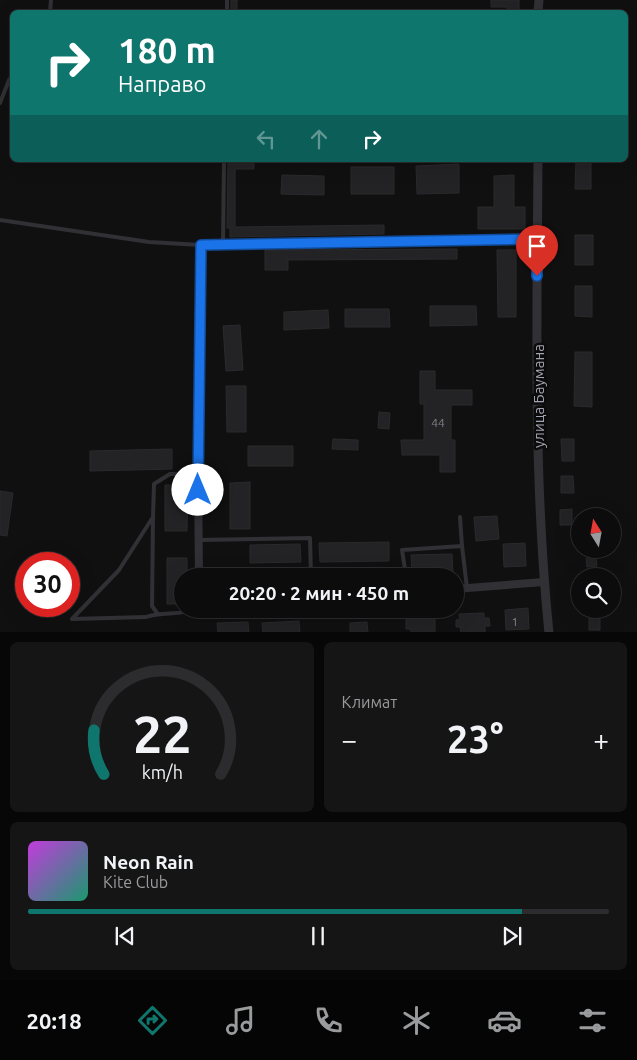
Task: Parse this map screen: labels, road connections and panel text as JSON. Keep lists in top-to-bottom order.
{
  "streets": {
    "street": ["улица Баумана"]
  },
  "house_numbers": ["44", "1"],
  "north": "top",
  "page": {
    "turn": ["180 m", "Направо"],
    "limit": "30",
    "trip": "20:20 · 2 мин · 450 m",
    "tile": "Климат",
    "heat": ["−", "23°", "+"],
    "song": ["Neon Rain", "Kite Club"],
    "tabs": "20:18",
    "gauge": ["22", "km/h"]
  }
}
